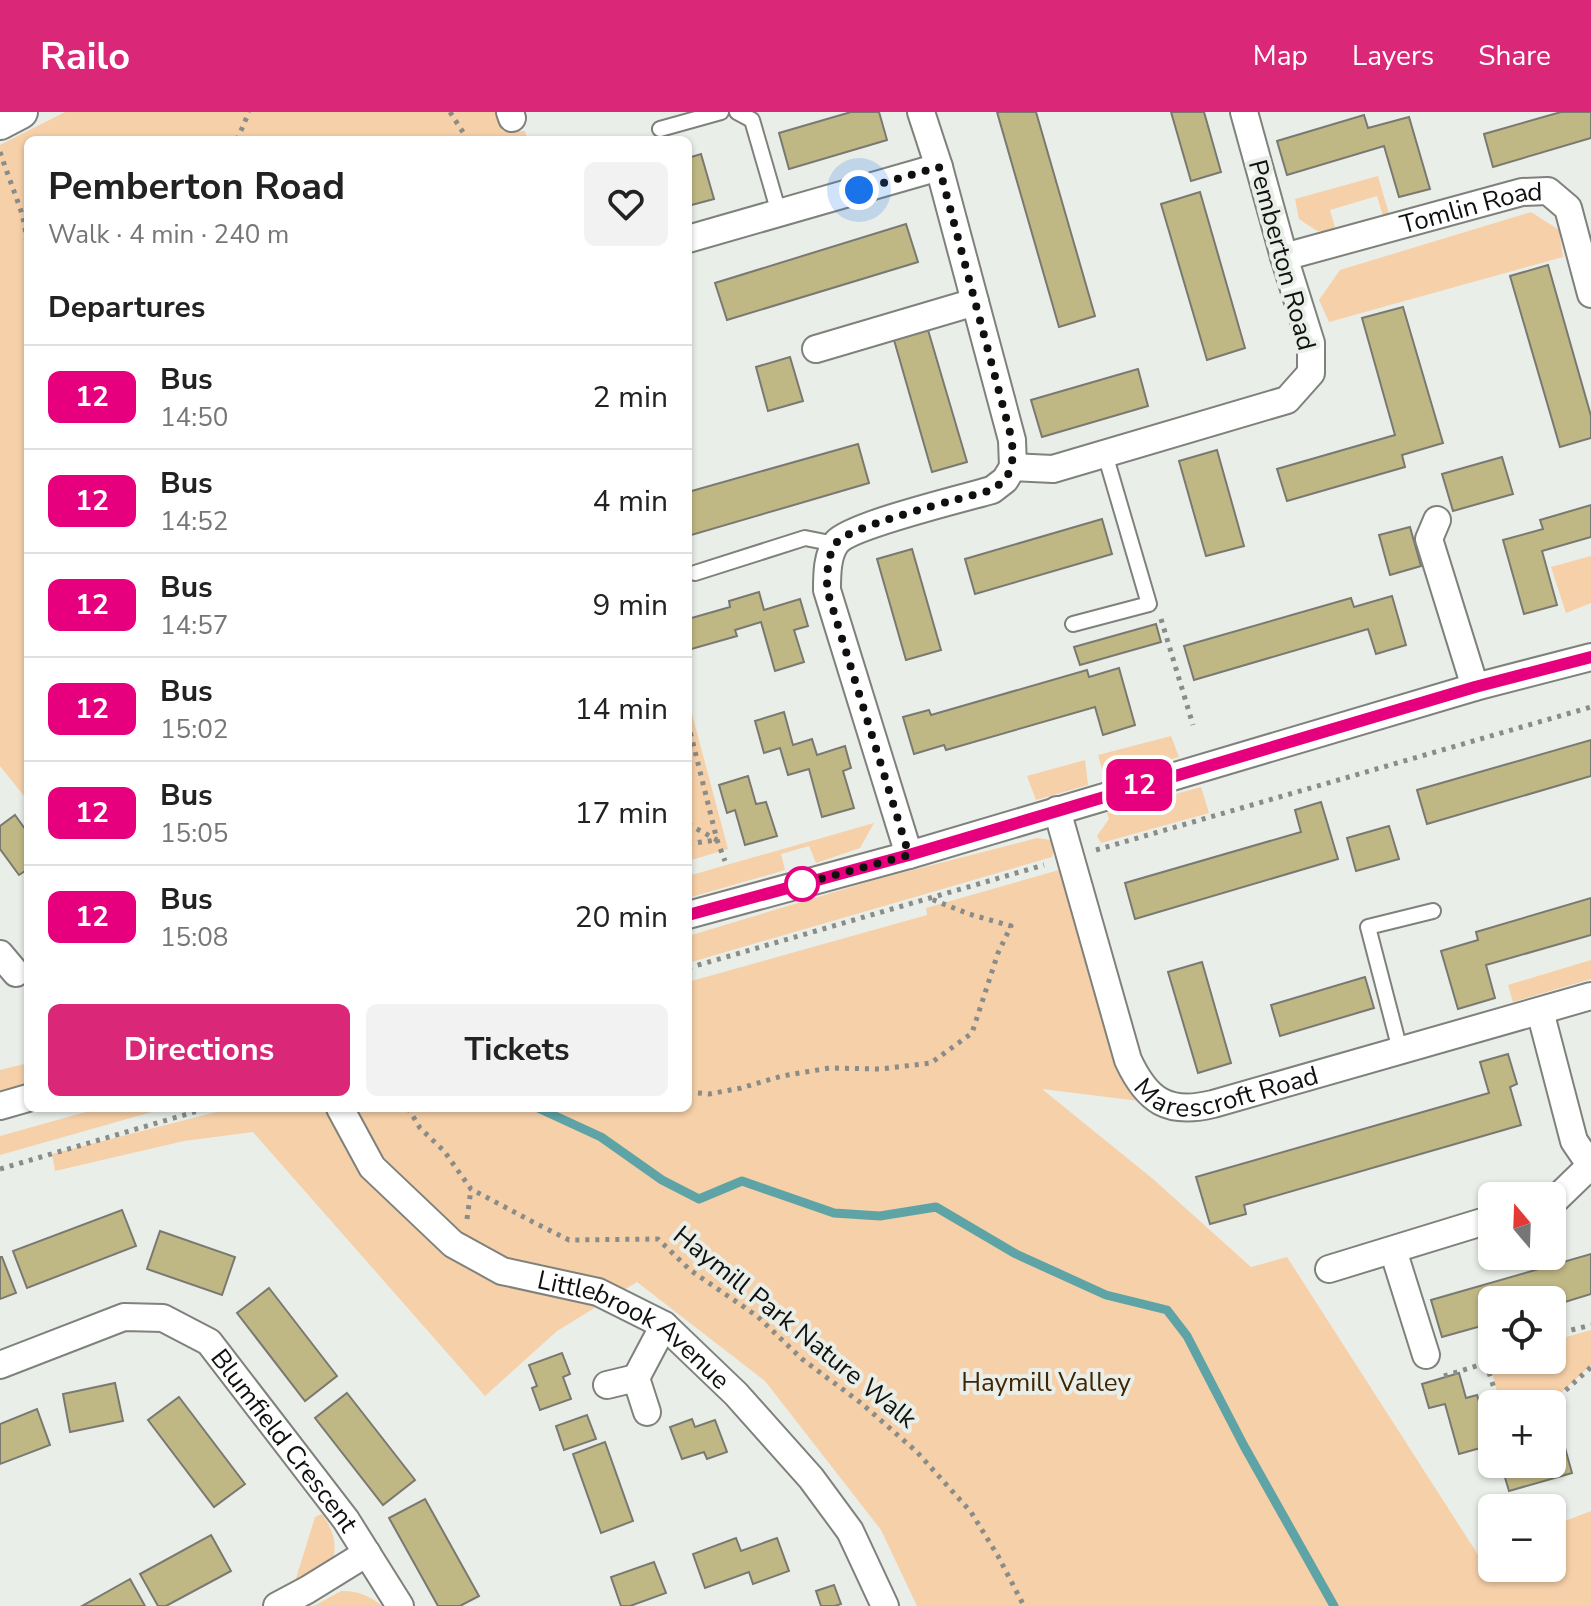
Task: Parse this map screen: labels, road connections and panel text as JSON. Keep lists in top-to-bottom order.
{
  "streets": {
    "street": [
      "Tomlin Road",
      "Pemberton Road",
      "Marescroft Road",
      "Littlebrook Avenue",
      "Blumfield Crescent"
    ],
    "path": ["Haymill Park Nature Walk"]
  },
  "crossings": [
    ["Tomlin Road", "Pemberton Road"]
  ],
  "parks": ["Haymill Valley"],
  "lines": ["bus line 12"],
  "north": "top",
  "page": {
    "header": "Railo",
    "nav": ["Map", "Layers", "Share"],
    "on_map": "12",
    "heading": [
      ["Pemberton Road", "Walk · 4 min · 240 m"],
      "Departures"
    ],
    "list": [
      {
        "mark": "12",
        "name": "Bus",
        "note": "14:50",
        "value": "2 min"
      },
      {
        "mark": "12",
        "name": "Bus",
        "note": "14:52",
        "value": "4 min"
      },
      {
        "mark": "12",
        "name": "Bus",
        "note": "14:57",
        "value": "9 min"
      },
      {
        "mark": "12",
        "name": "Bus",
        "note": "15:02",
        "value": "14 min"
      },
      {
        "mark": "12",
        "name": "Bus",
        "note": "15:05",
        "value": "17 min"
      },
      {
        "mark": "12",
        "name": "Bus",
        "note": "15:08",
        "value": "20 min"
      }
    ],
    "buttons": ["Directions", "Tickets"],
    "map_buttons": ["+", "−"]
  }
}
